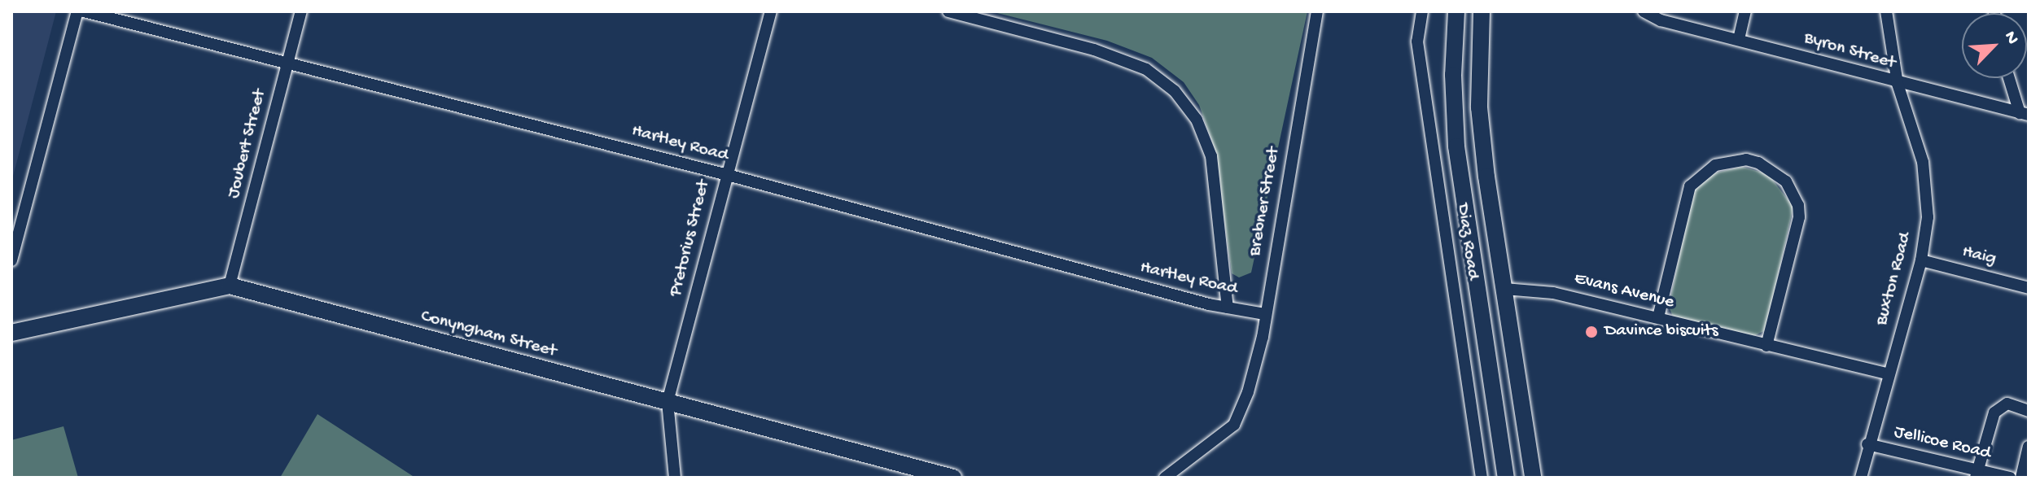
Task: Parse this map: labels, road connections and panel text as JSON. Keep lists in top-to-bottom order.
{
  "streets": {
    "street": [
      "Byron Street",
      "Joubert Street",
      "Hartley Road",
      "Brebner Street",
      "Pretorius Street",
      "Diaz Road",
      "Haig",
      "Buxton Road",
      "Evans Avenue",
      "Conyngham Street",
      "Jellicoe Road"
    ]
  },
  "crossings": [
    ["Byron Street", "Buxton Road"],
    ["Joubert Street", "Hartley Road"],
    ["Joubert Street", "Conyngham Street"],
    ["Hartley Road", "Brebner Street"],
    ["Hartley Road", "Pretorius Street"],
    ["Pretorius Street", "Conyngham Street"],
    ["Diaz Road", "Evans Avenue"],
    ["Haig", "Buxton Road"],
    ["Buxton Road", "Evans Avenue"],
    ["Buxton Road", "Jellicoe Road"]
  ],
  "places": ["Davince biscuits"],
  "north": "top right"
}
